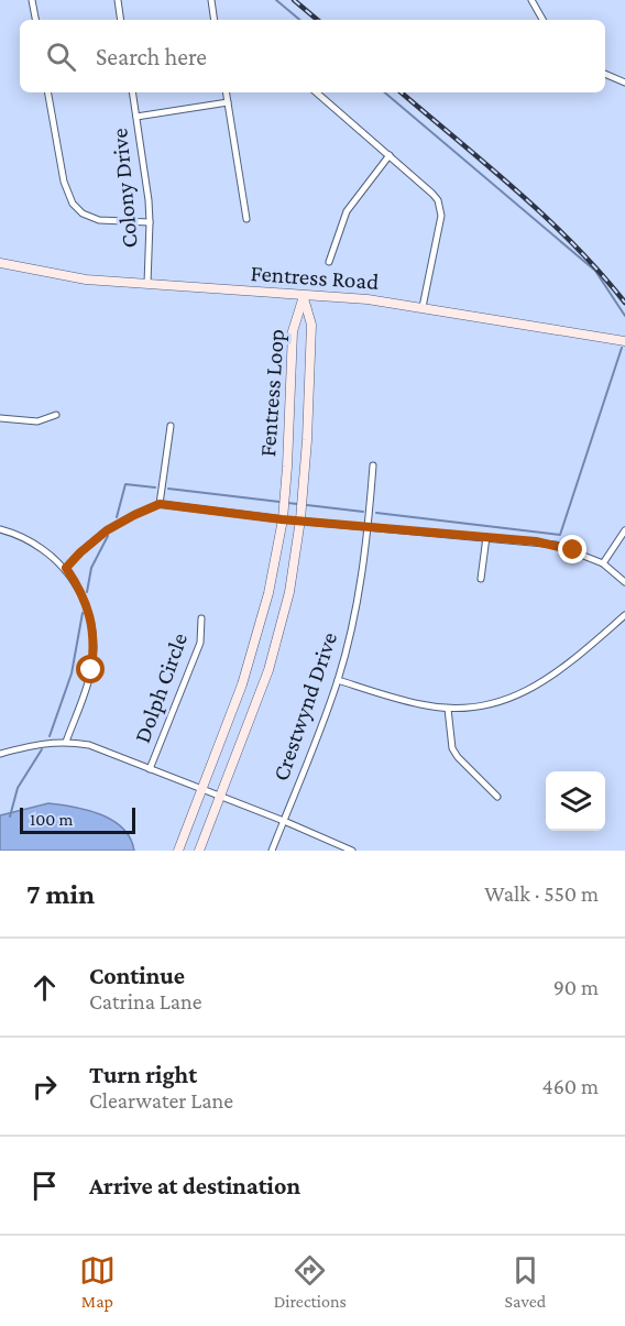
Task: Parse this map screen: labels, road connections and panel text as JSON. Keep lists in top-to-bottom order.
{
  "streets": {
    "street": [
      "Colony Drive",
      "Fentress Road",
      "Fentress Loop",
      "Dolph Circle",
      "Crestwynd Drive"
    ]
  },
  "crossings": [
    ["Colony Drive", "Fentress Road"],
    ["Fentress Road", "Fentress Loop"]
  ],
  "scale_bar": "100 m",
  "page": {
    "search": "Search here",
    "scale": "100 m",
    "heading": ["7 min", "Walk · 550 m"],
    "list": [
      ["Continue", "Catrina Lane", "90 m"],
      ["Turn right", "Clearwater Lane", "460 m"],
      "Arrive at destination"
    ],
    "nav": ["Map", "Directions", "Saved"]
  }
}
